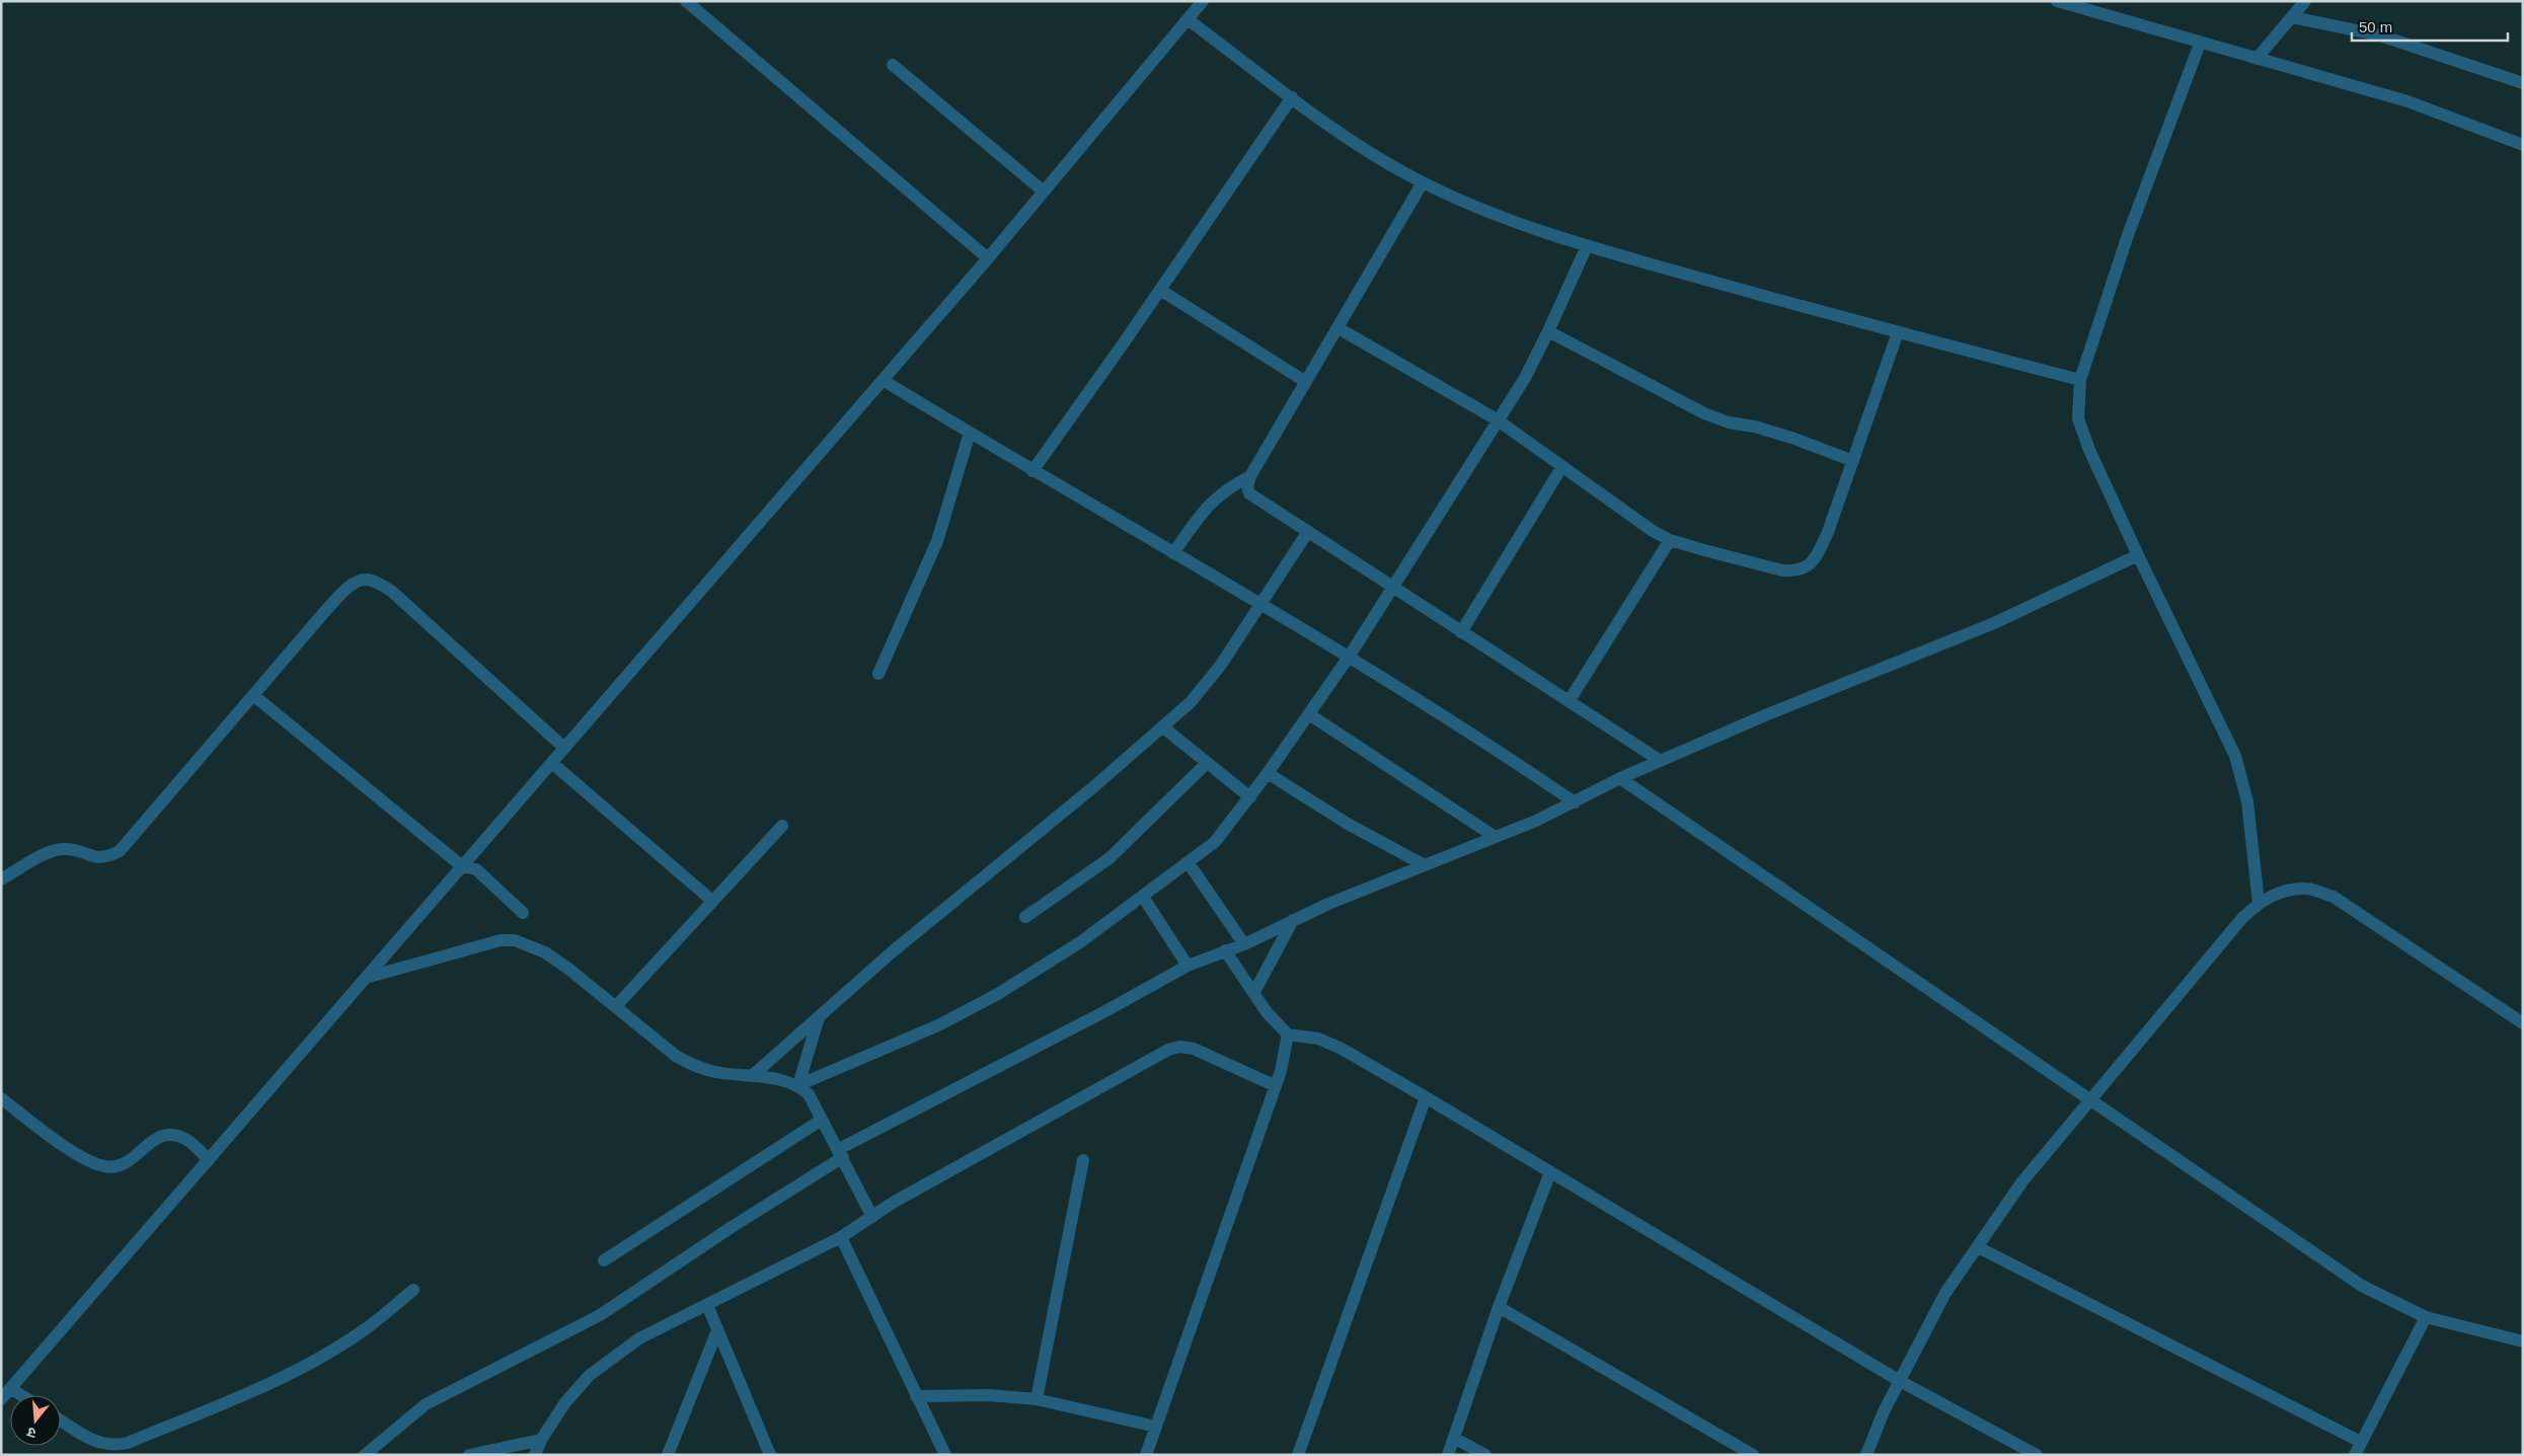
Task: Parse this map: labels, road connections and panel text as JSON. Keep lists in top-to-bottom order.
{
  "scale_bar": "50 m",
  "north": "bottom"
}
